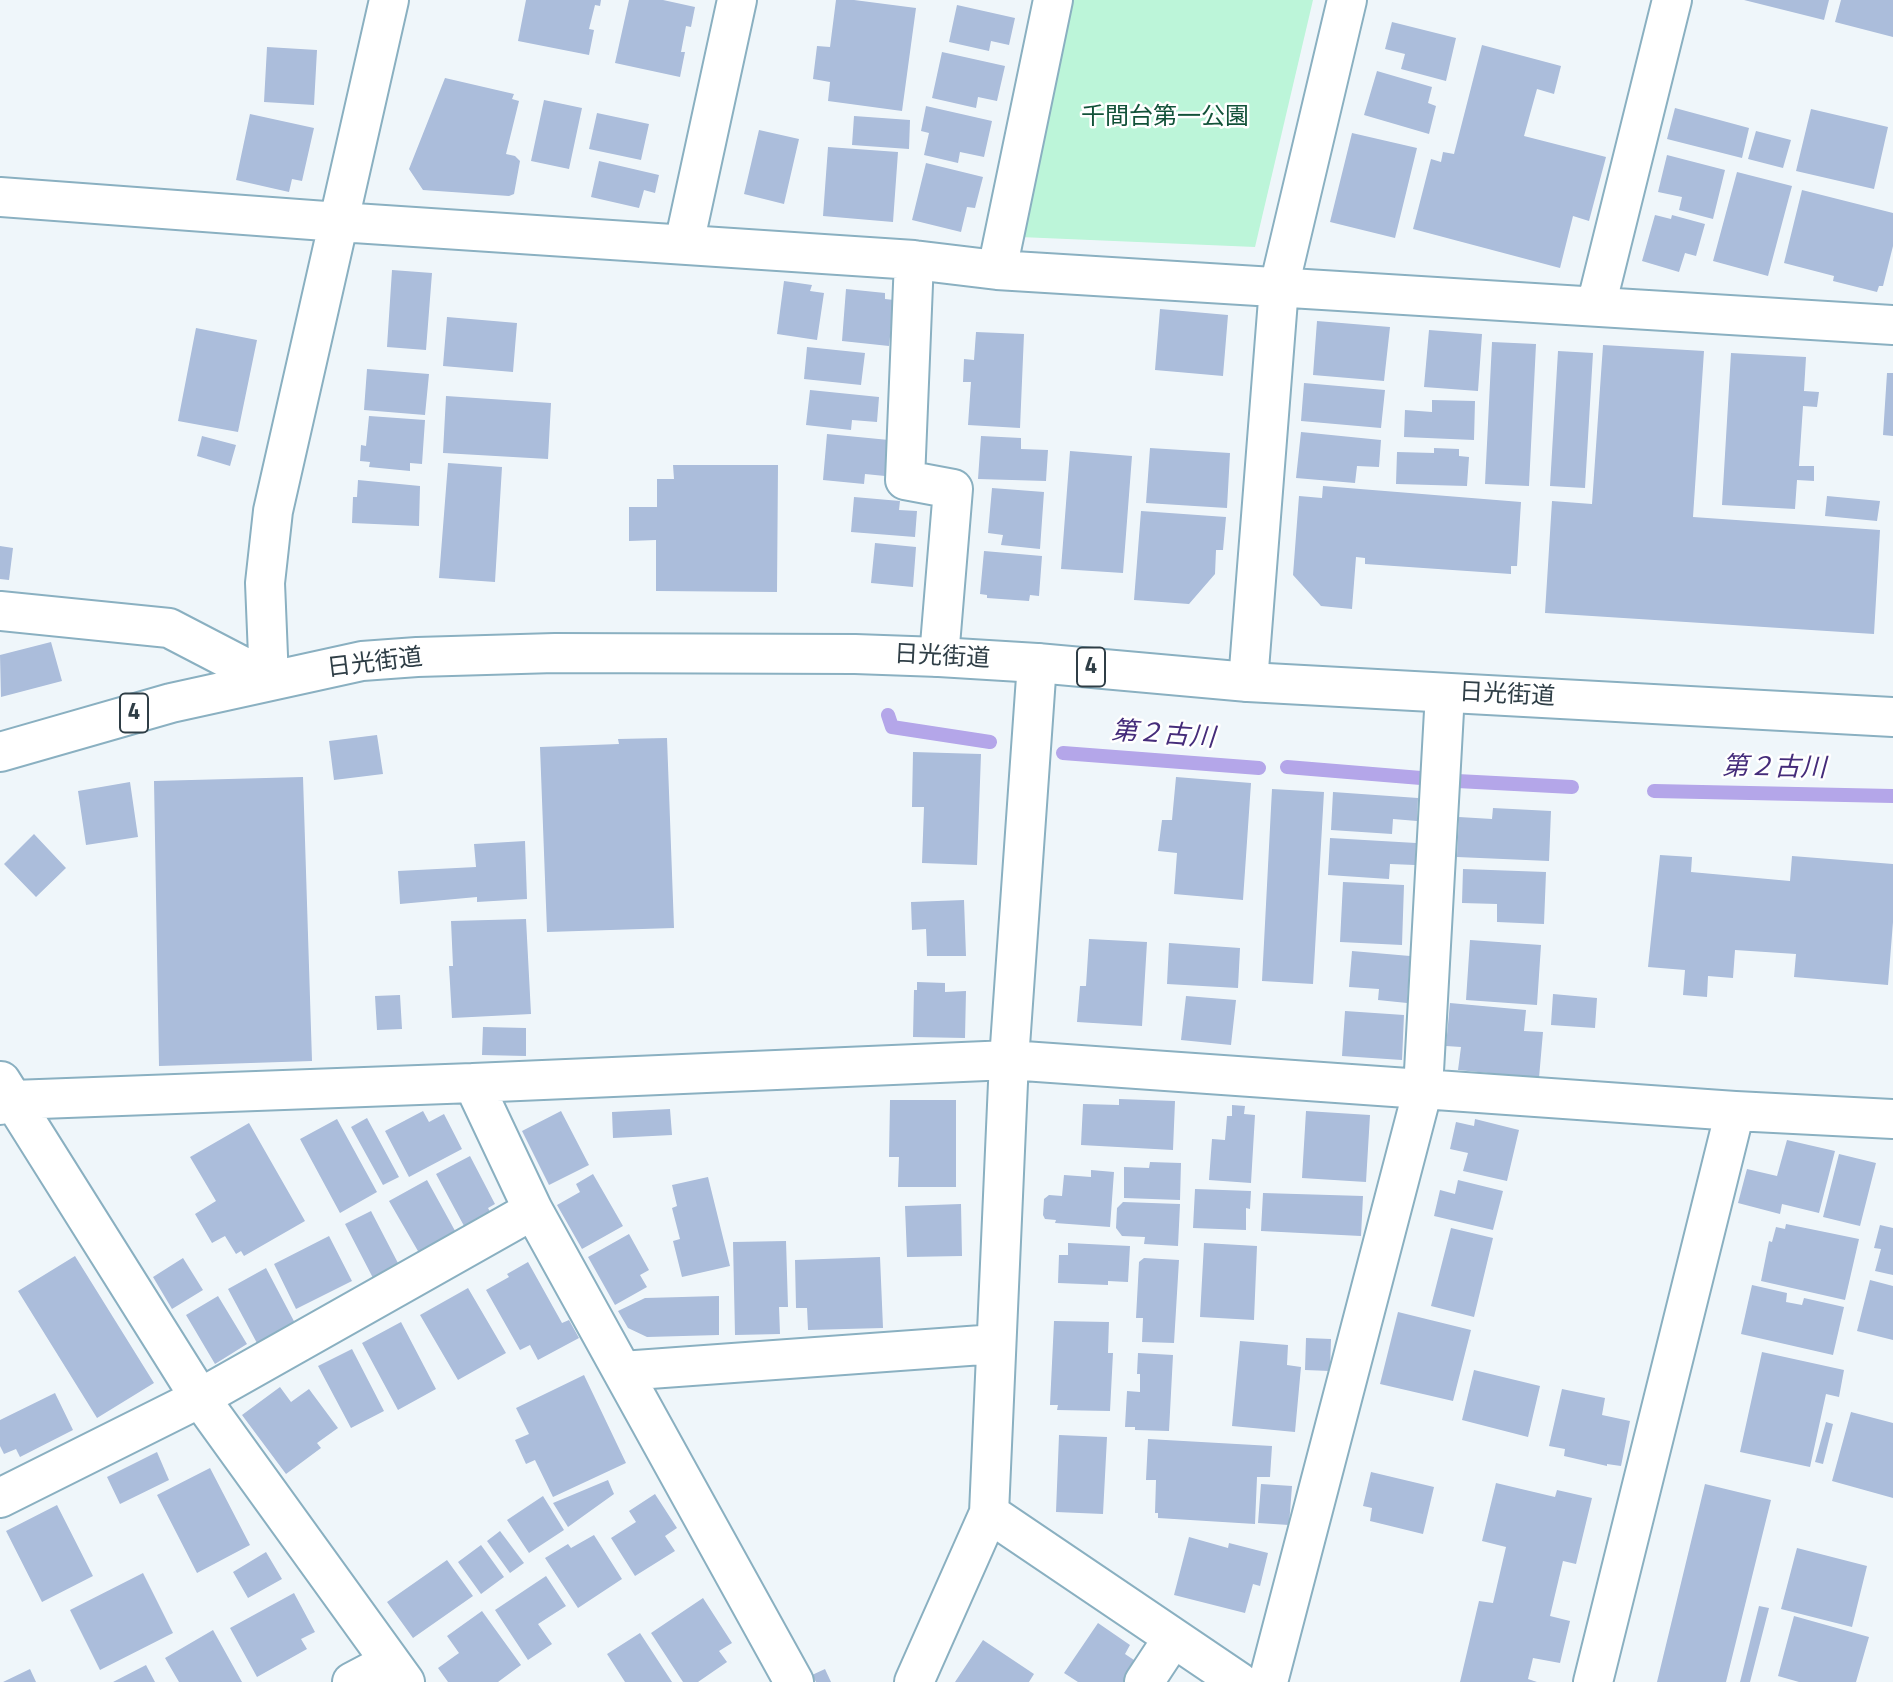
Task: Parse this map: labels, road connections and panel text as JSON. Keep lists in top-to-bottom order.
{
  "streets": {
    "main road": ["日光街道", "4"]
  },
  "water": ["第２古川"],
  "parks": ["千間台第一公園"]
}
